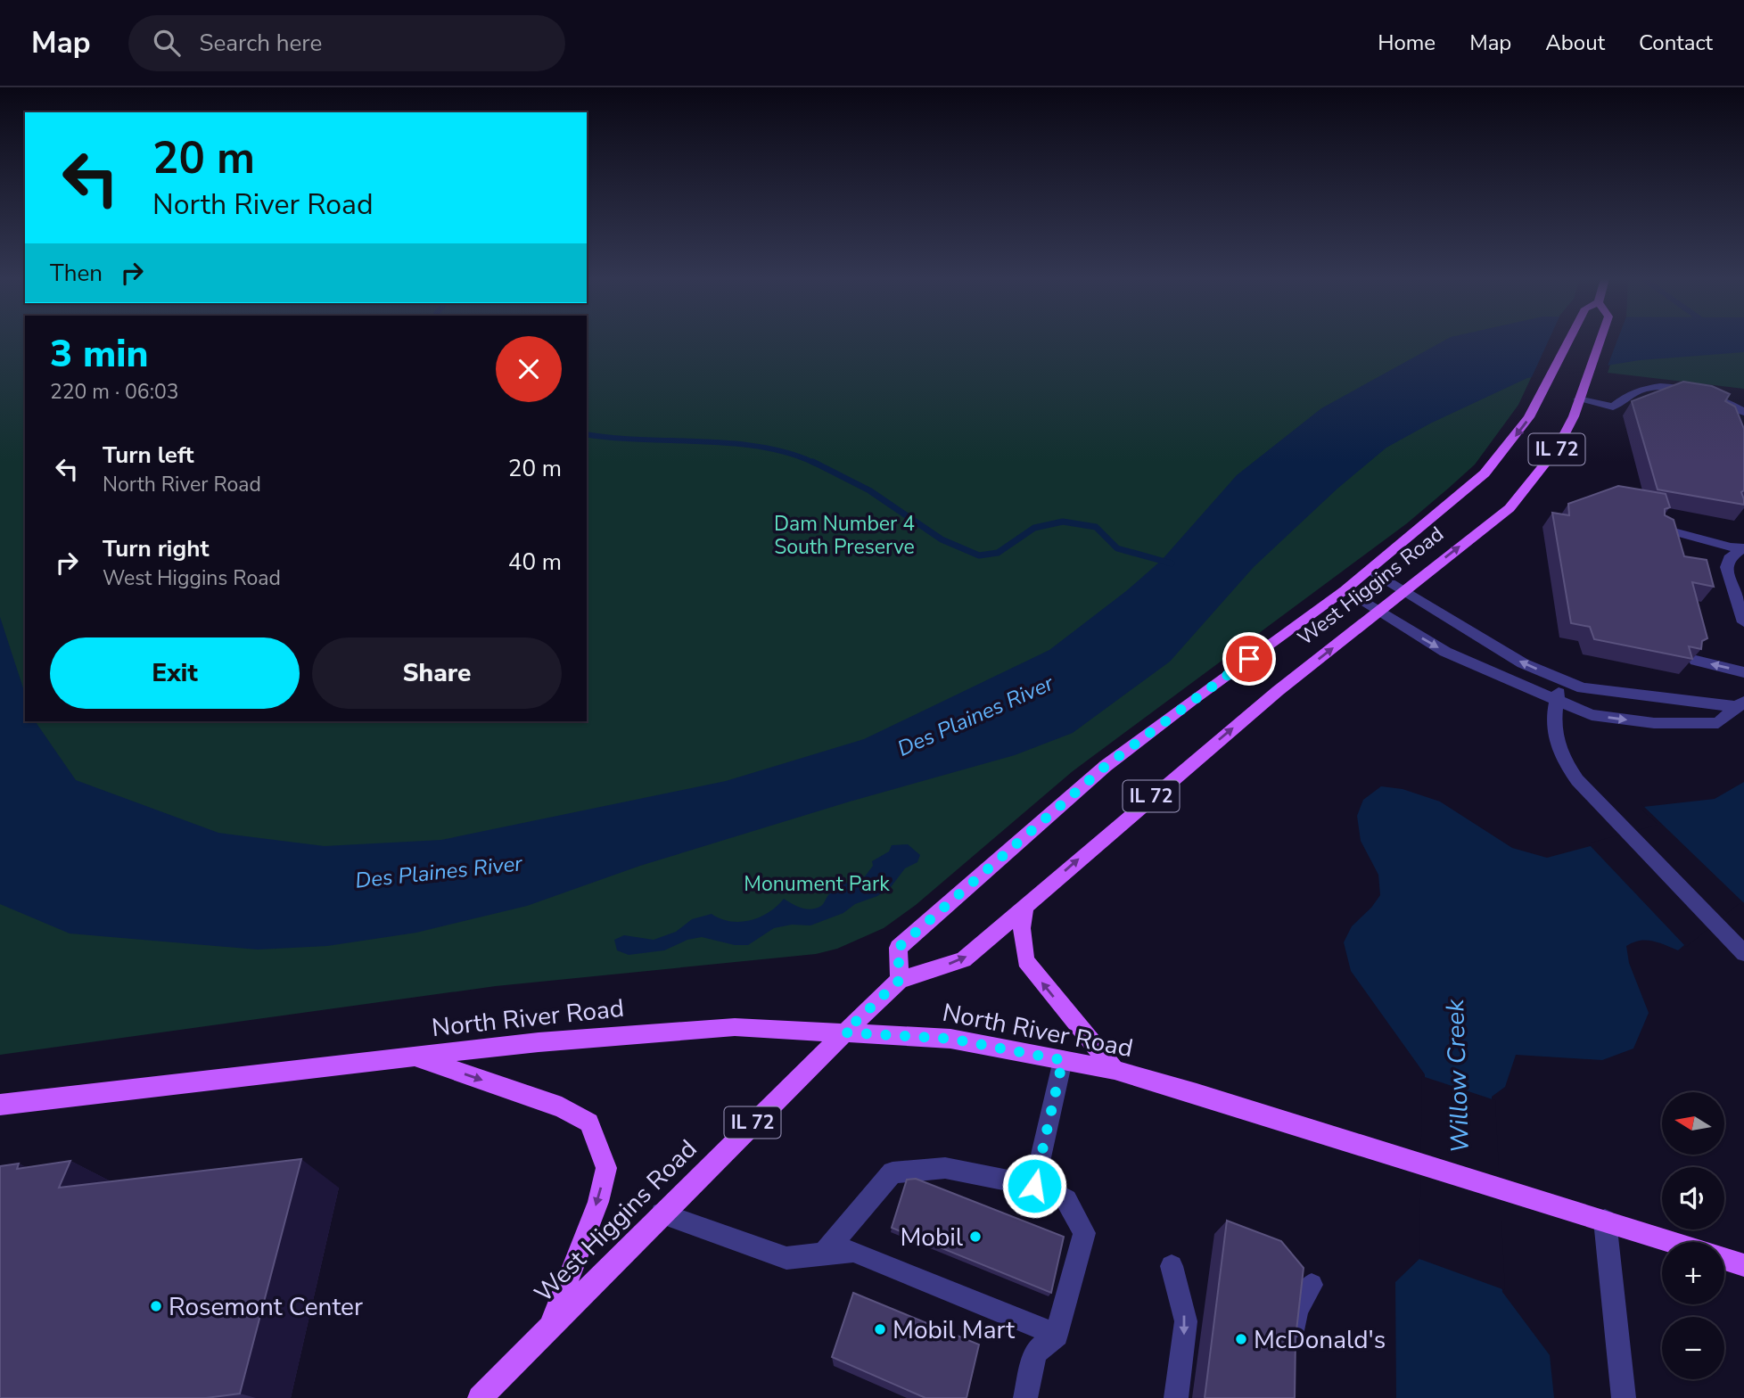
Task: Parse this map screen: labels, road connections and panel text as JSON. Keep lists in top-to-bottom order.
{
  "streets": {
    "main road": ["IL 72", "West Higgins Road", "North River Road"]
  },
  "crossings": [
    ["West Higgins Road", "North River Road"]
  ],
  "water": ["Des Plaines River", "Willow Creek"],
  "parks": ["Dam Number 4 South Preserve", "Monument Park"],
  "places": [
    "Mobil",
    "Rosemont Center",
    "Mobil Mart",
    "McDonald's"
  ],
  "north": "left",
  "page": {
    "header": "Map",
    "search": "Search here",
    "nav": [
      "Home",
      "Map",
      "About",
      "Contact"
    ],
    "turn": ["20 m", "North River Road"],
    "then": "Then",
    "heading": ["3 min", "220 m · 06:03"],
    "list": [
      {
        "name": "Turn left",
        "note": "North River Road",
        "value": "20 m"
      },
      {
        "name": "Turn right",
        "note": "West Higgins Road",
        "value": "40 m"
      }
    ],
    "buttons": ["Exit", "Share"],
    "map_buttons": ["+", "−"]
  }
}
